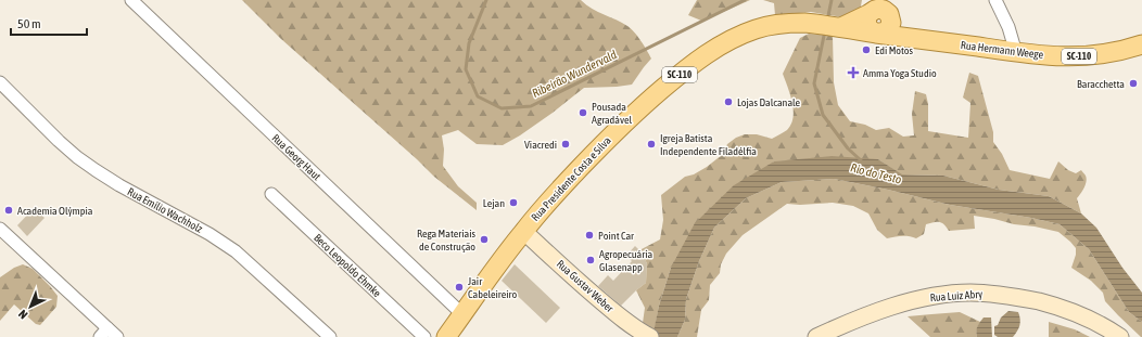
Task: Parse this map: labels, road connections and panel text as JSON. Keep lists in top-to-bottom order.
{
  "streets": {
    "main road": ["Rua Hermann Weege", "SC-110", "Rua Presidente Costa e Silva"],
    "street": [
      "Rua Georg Haut",
      "Rua Emílio Wachholz",
      "Beco Leopoldo Ehmke",
      "Rua Gustav Weber",
      "Rua Luiz Abry"
    ]
  },
  "crossings": [
    ["Rua Hermann Weege", "SC-110"],
    ["Rua Hermann Weege", "Rua Presidente Costa e Silva"],
    ["SC-110", "Rua Presidente Costa e Silva"],
    ["Rua Georg Haut", "Rua Presidente Costa e Silva"],
    ["Rua Presidente Costa e Silva", "Rua Gustav Weber"]
  ],
  "water": ["Ribeirão Wundervald", "Rio do Testo"],
  "places": {
    "other": [
      "Edi Motos",
      "Baracchetta",
      "Lojas Dalcanale",
      "Pousada Agradável",
      "Viacredi",
      "Igreja Batista Independente Filadélfia",
      "Lejan",
      "Academia Olýmpia",
      "Point Car",
      "Rega Materiais de Construção",
      "Agropecuária Glasenapp",
      "Jair Cabeleireiro"
    ],
    "health": ["Amma Yoga Studio"]
  },
  "scale_bar": "50 m",
  "north": "bottom left"
}
